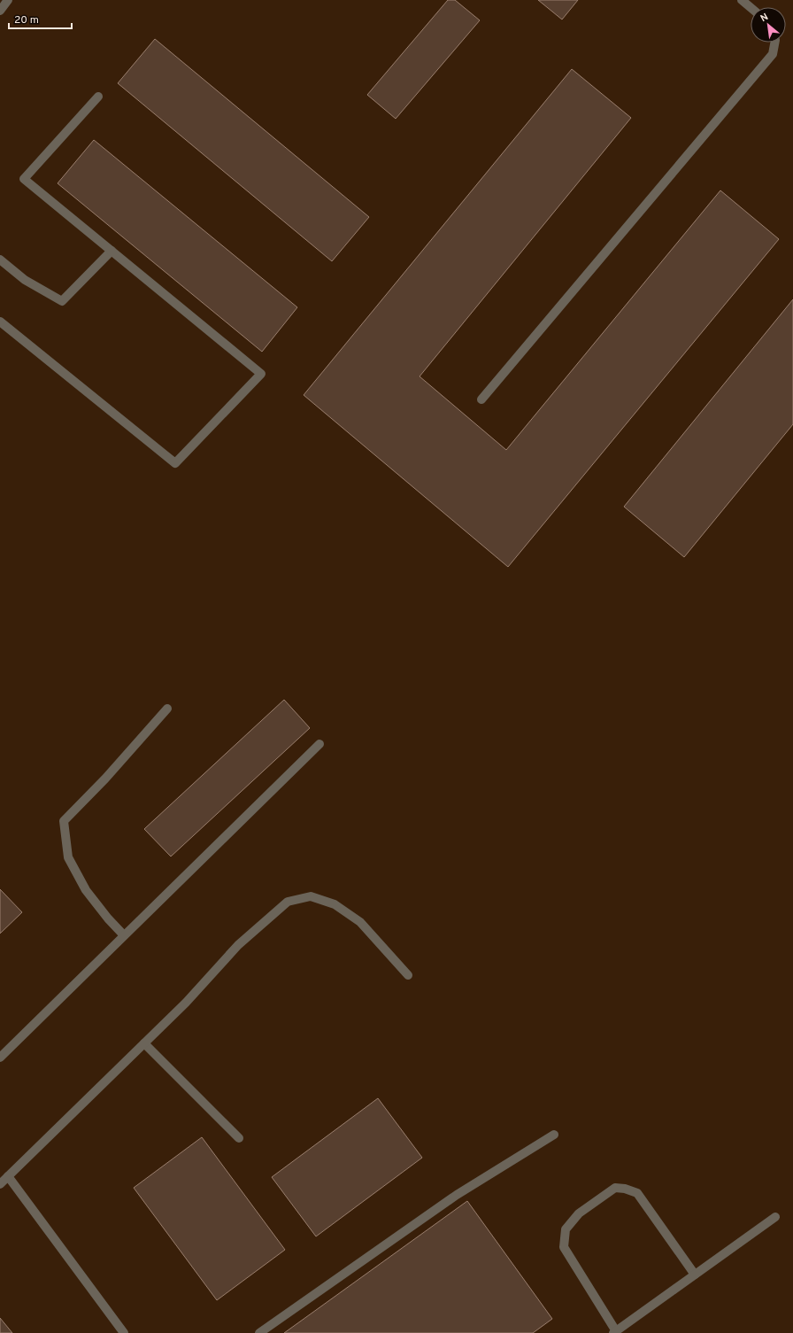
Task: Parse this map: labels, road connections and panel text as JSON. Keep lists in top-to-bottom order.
{
  "scale_bar": "20 m",
  "north": "top left"
}
